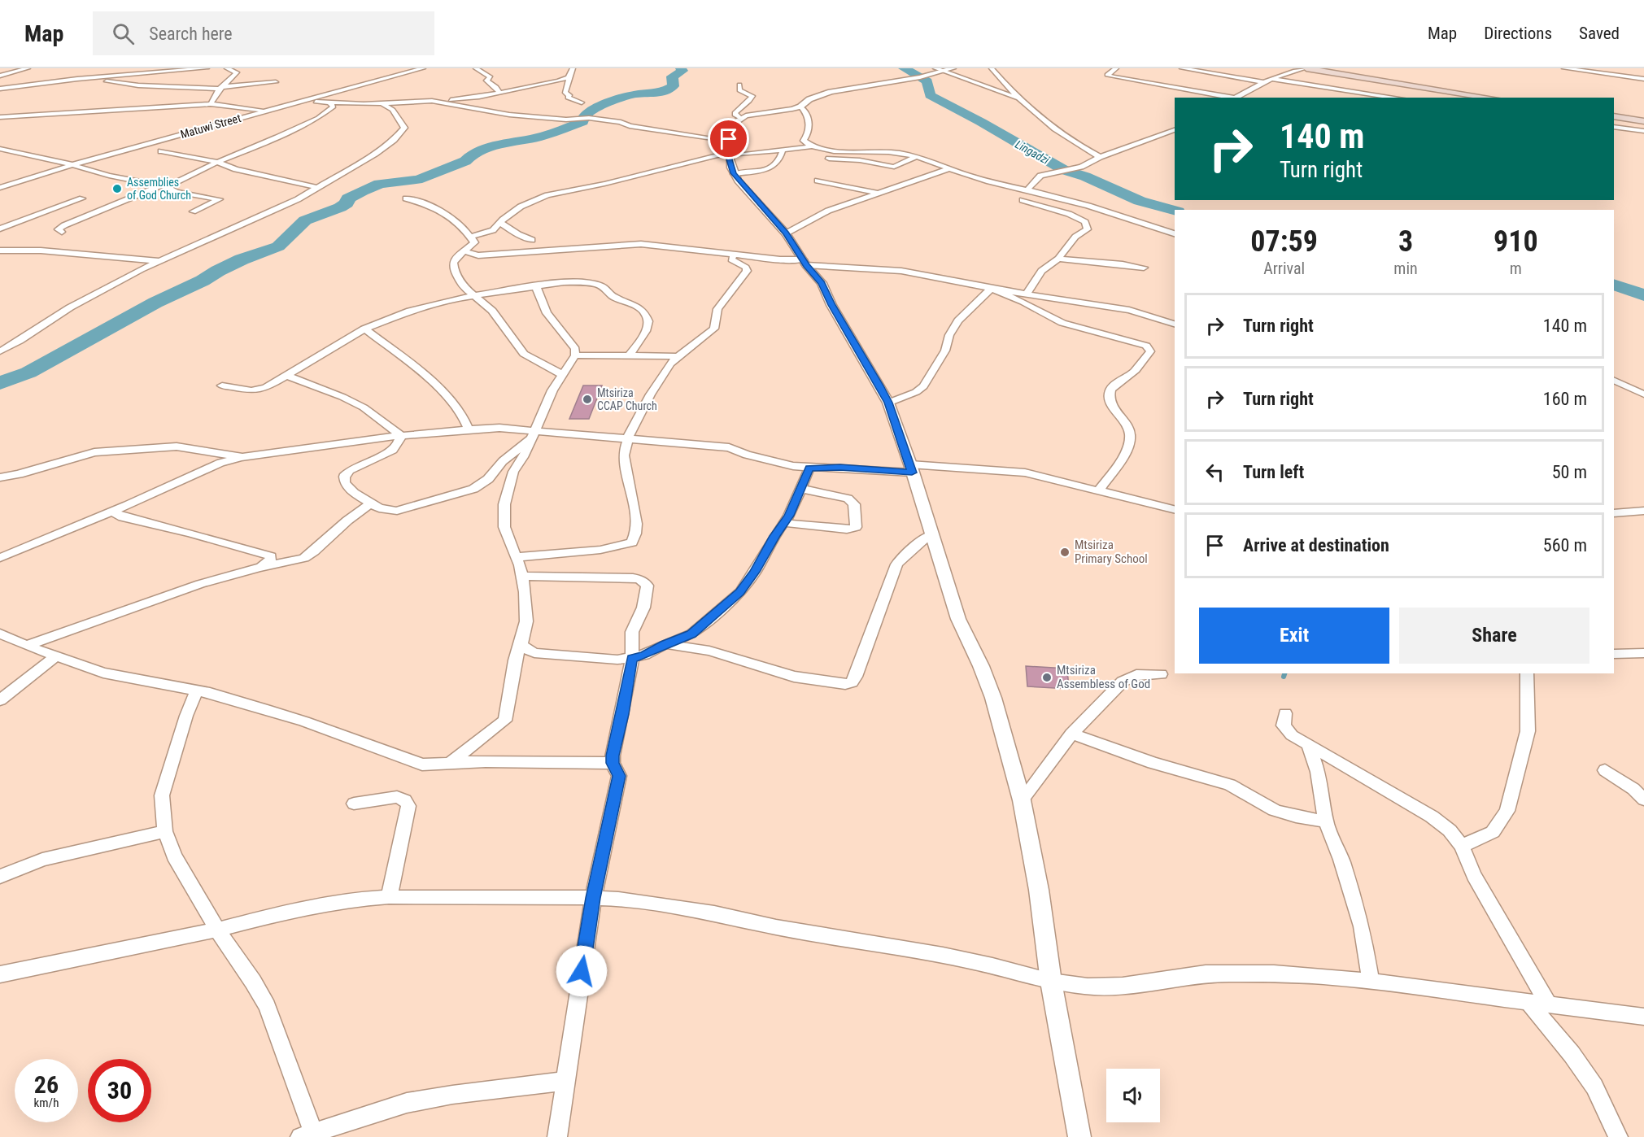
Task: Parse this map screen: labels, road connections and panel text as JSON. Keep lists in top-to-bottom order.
{
  "streets": {
    "street": ["Matuwi Street"]
  },
  "water": ["Lingadzi"],
  "places": [
    "Assemblies of God Church",
    "Mtsiriza CCAP Church",
    "Mtsiriza Primary School",
    "Mtsiriza Assembless of God"
  ],
  "page": {
    "header": "Map",
    "search": "Search here",
    "nav": ["Map", "Directions", "Saved"],
    "turn": ["140 m", "Turn right"],
    "eta": [
      "07:59",
      "Arrival",
      "3",
      "min",
      "910",
      "m"
    ],
    "list": [
      {
        "name": "Turn right",
        "value": "140 m"
      },
      {
        "name": "Turn right",
        "value": "160 m"
      },
      {
        "name": "Turn left",
        "value": "50 m"
      },
      {
        "name": "Arrive at destination",
        "value": "560 m"
      }
    ],
    "buttons": ["Exit", "Share"],
    "speed": "26 km/h",
    "limit": "30"
  }
}
